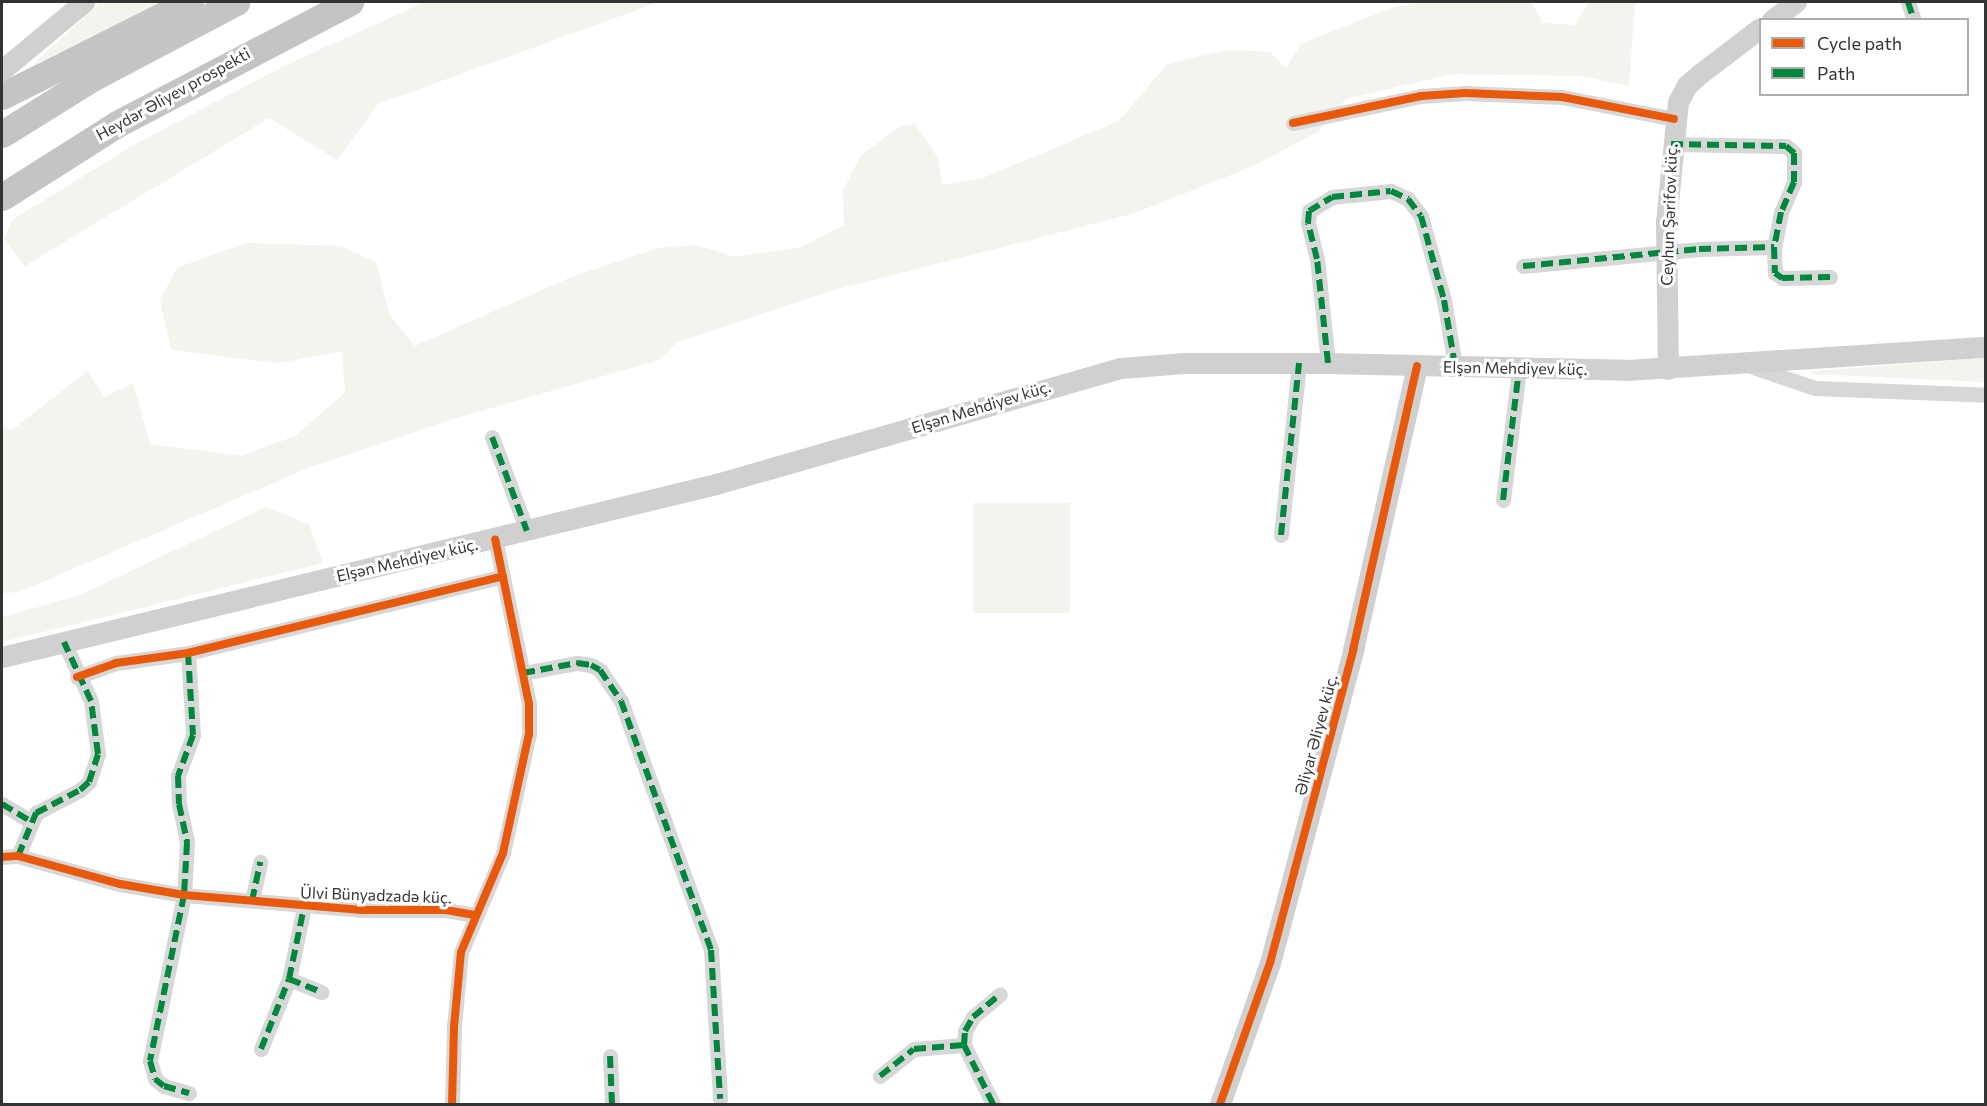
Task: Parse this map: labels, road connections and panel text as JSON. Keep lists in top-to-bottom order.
{
  "streets": {
    "highway": ["Heydər Əliyev prospekti"],
    "main road": ["Ceyhun Şərifov küç.", "Elşən Mehdiyev küç.", "Əliyar Əliyev küç."],
    "street": ["Ülvi Bünyadzadə küç."]
  },
  "crossings": [
    ["Ceyhun Şərifov küç.", "Elşən Mehdiyev küç."],
    ["Elşən Mehdiyev küç.", "Əliyar Əliyev küç."]
  ],
  "legend": ["Cycle path", "Path"]
}
